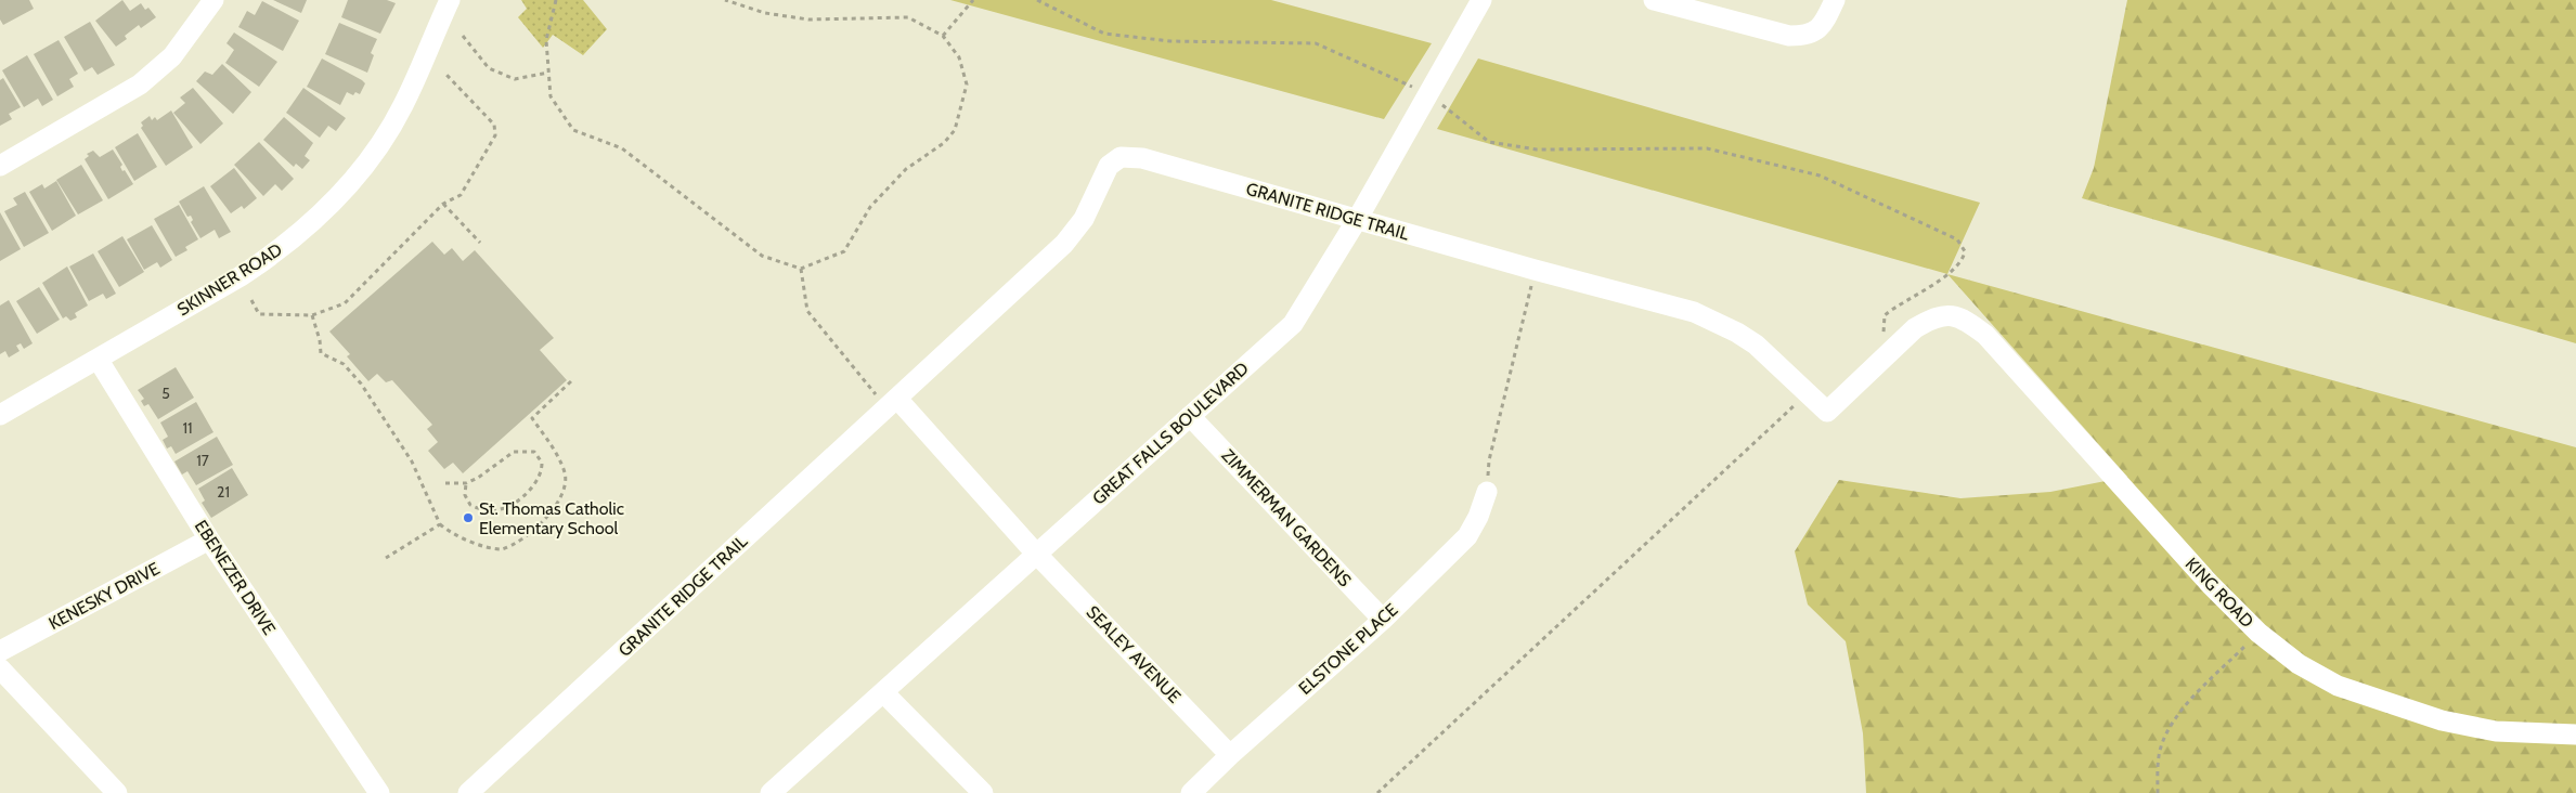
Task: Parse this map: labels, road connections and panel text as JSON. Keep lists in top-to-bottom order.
{
  "streets": {
    "street": [
      "GRANITE RIDGE TRAIL",
      "SKINNER ROAD",
      "GREAT FALLS BOULEVARD",
      "ZIMMERMAN GARDENS",
      "EBENEZER DRIVE",
      "KING ROAD",
      "KENESKY DRIVE",
      "ELSTONE PLACE",
      "SEALEY AVENUE"
    ]
  },
  "crossings": [
    ["GRANITE RIDGE TRAIL", "GREAT FALLS BOULEVARD"],
    ["GRANITE RIDGE TRAIL", "KING ROAD"],
    ["SKINNER ROAD", "EBENEZER DRIVE"],
    ["GREAT FALLS BOULEVARD", "ZIMMERMAN GARDENS"],
    ["GREAT FALLS BOULEVARD", "SEALEY AVENUE"],
    ["ZIMMERMAN GARDENS", "ELSTONE PLACE"],
    ["EBENEZER DRIVE", "KENESKY DRIVE"],
    ["ELSTONE PLACE", "SEALEY AVENUE"]
  ],
  "places": ["St. Thomas Catholic Elementary School"],
  "house_numbers": [
    "5",
    "11",
    "17",
    "21"
  ]
}
